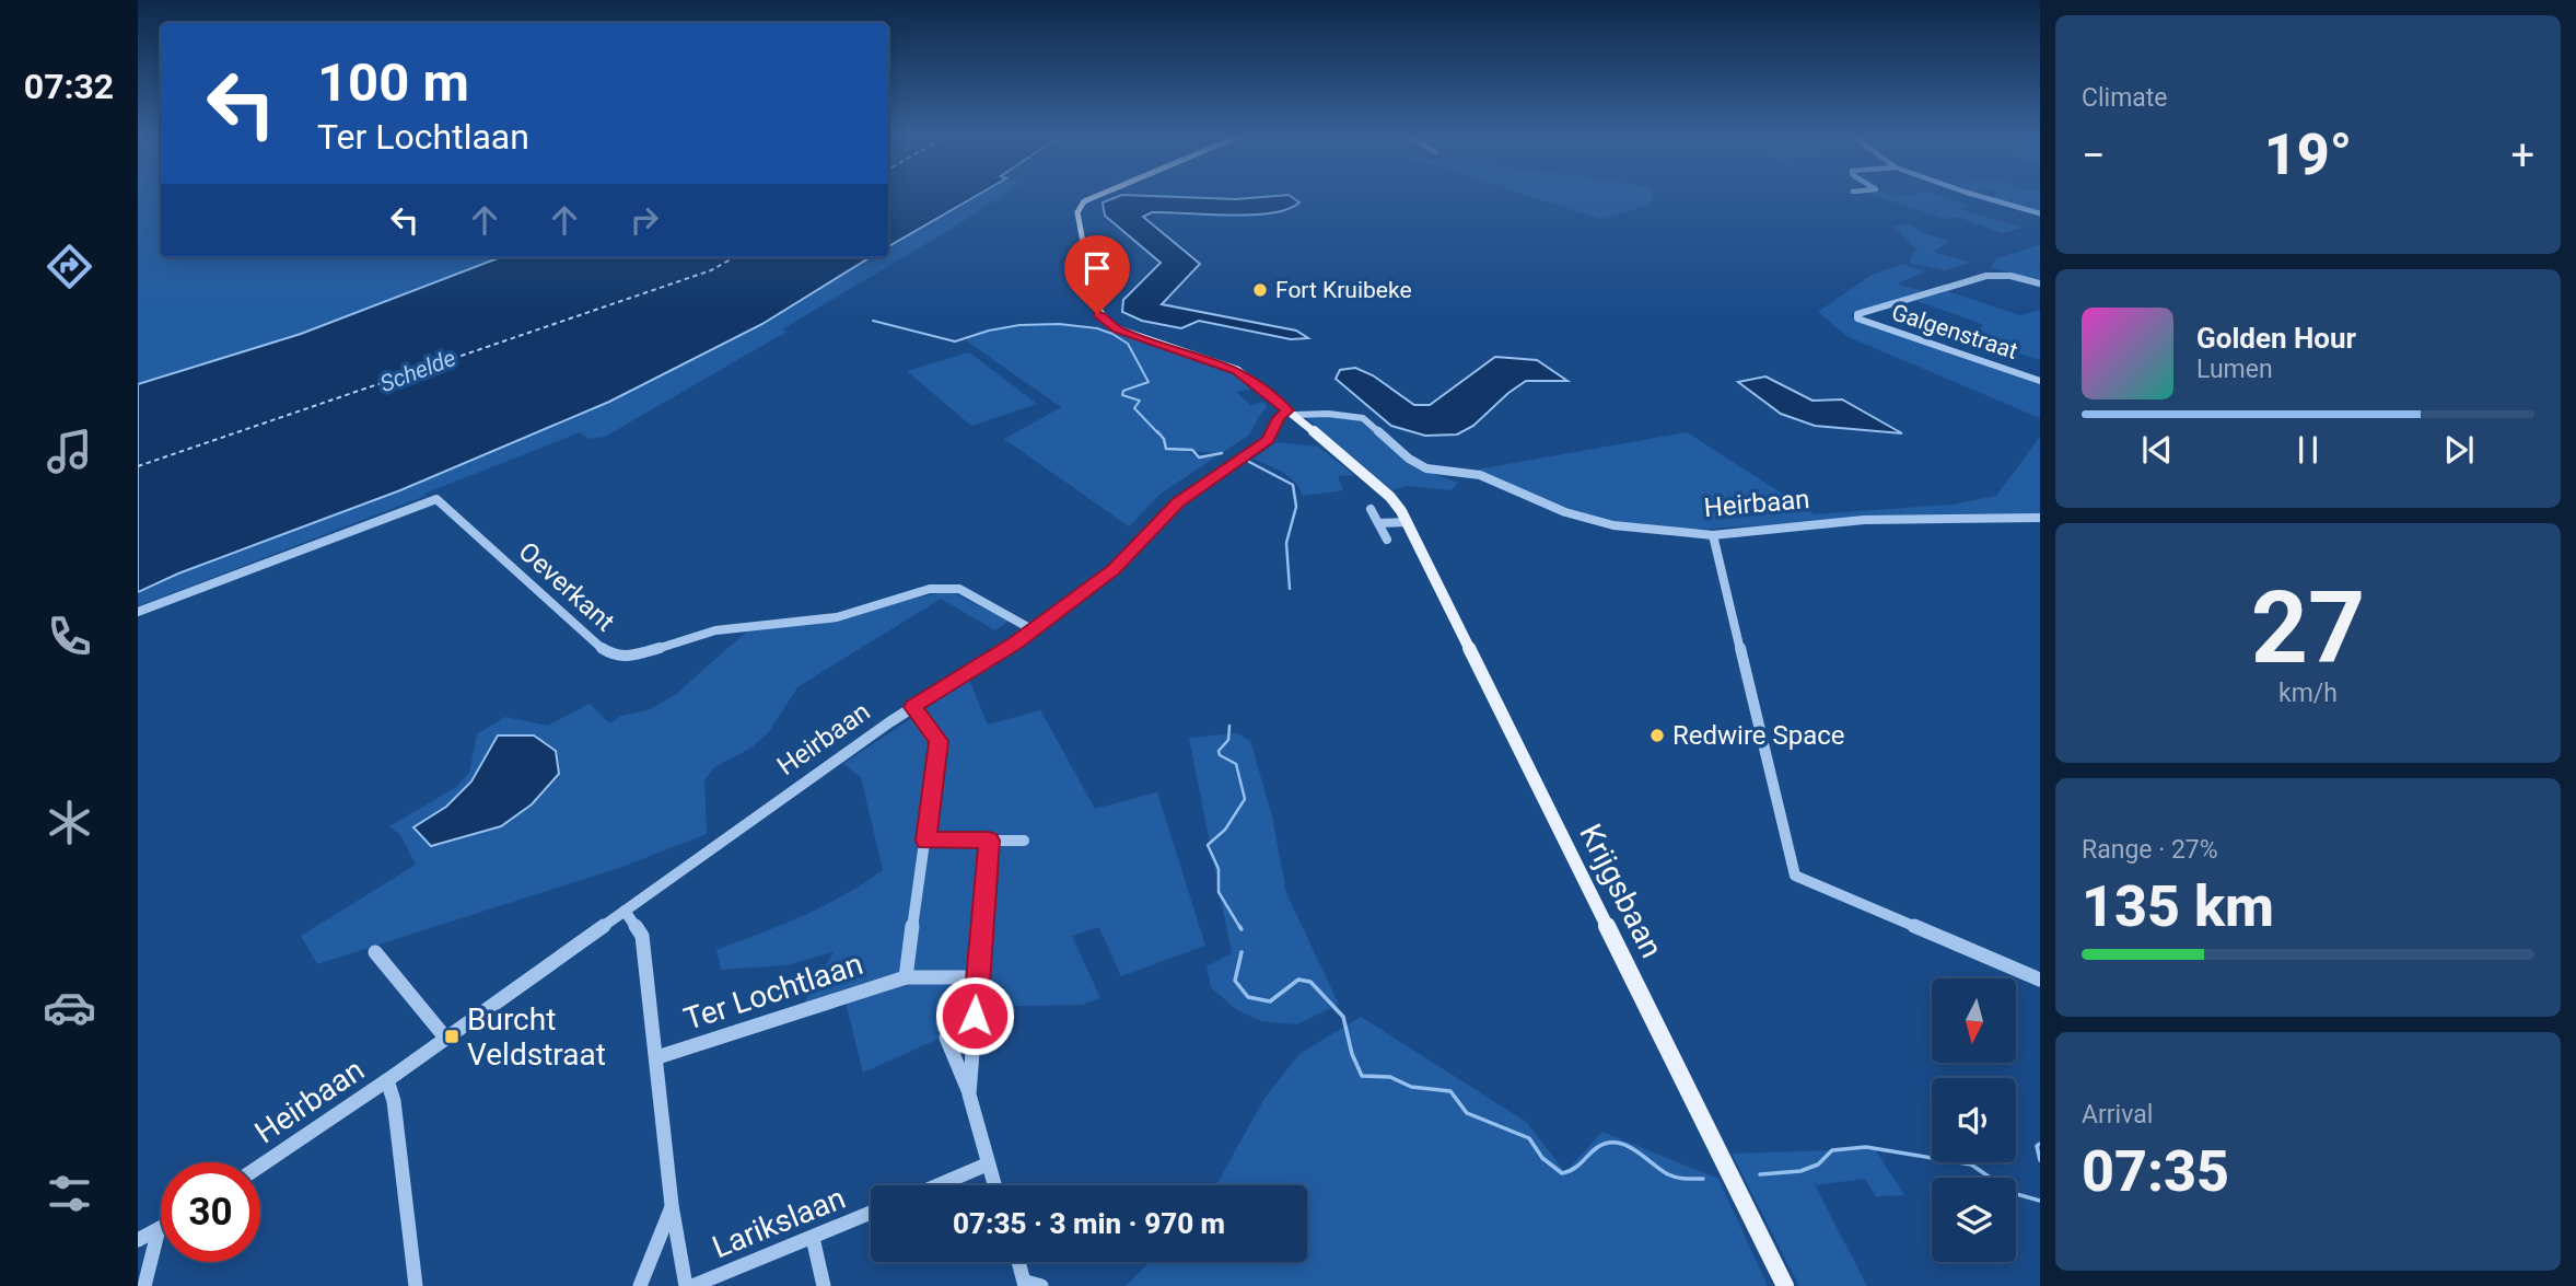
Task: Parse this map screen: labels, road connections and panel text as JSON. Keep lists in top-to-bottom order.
{
  "streets": {
    "main road": ["Krijgsbaan"],
    "street": [
      "Galgenstraat",
      "Heirbaan",
      "Oeverkant",
      "Ter Lochtlaan",
      "Larikslaan"
    ]
  },
  "crossings": [
    ["Heirbaan", "Oeverkant"],
    ["Heirbaan", "Krijgsbaan"],
    ["Heirbaan", "Ter Lochtlaan"]
  ],
  "water": ["Schelde"],
  "places": {
    "other": ["Fort Kruibeke", "Redwire Space"],
    "transit": ["Burcht Veldstraat"]
  },
  "north": "bottom",
  "page": {
    "tabs": "07:32",
    "tile": [
      "Climate",
      ["27", "km/h"],
      ["Range · 27%", "135 km"],
      ["Arrival", "07:35"]
    ],
    "turn": ["100 m", "Ter Lochtlaan"],
    "heat": ["−", "19°", "+"],
    "song": ["Golden Hour", "Lumen"],
    "limit": "30",
    "trip": "07:35 · 3 min · 970 m"
  }
}
